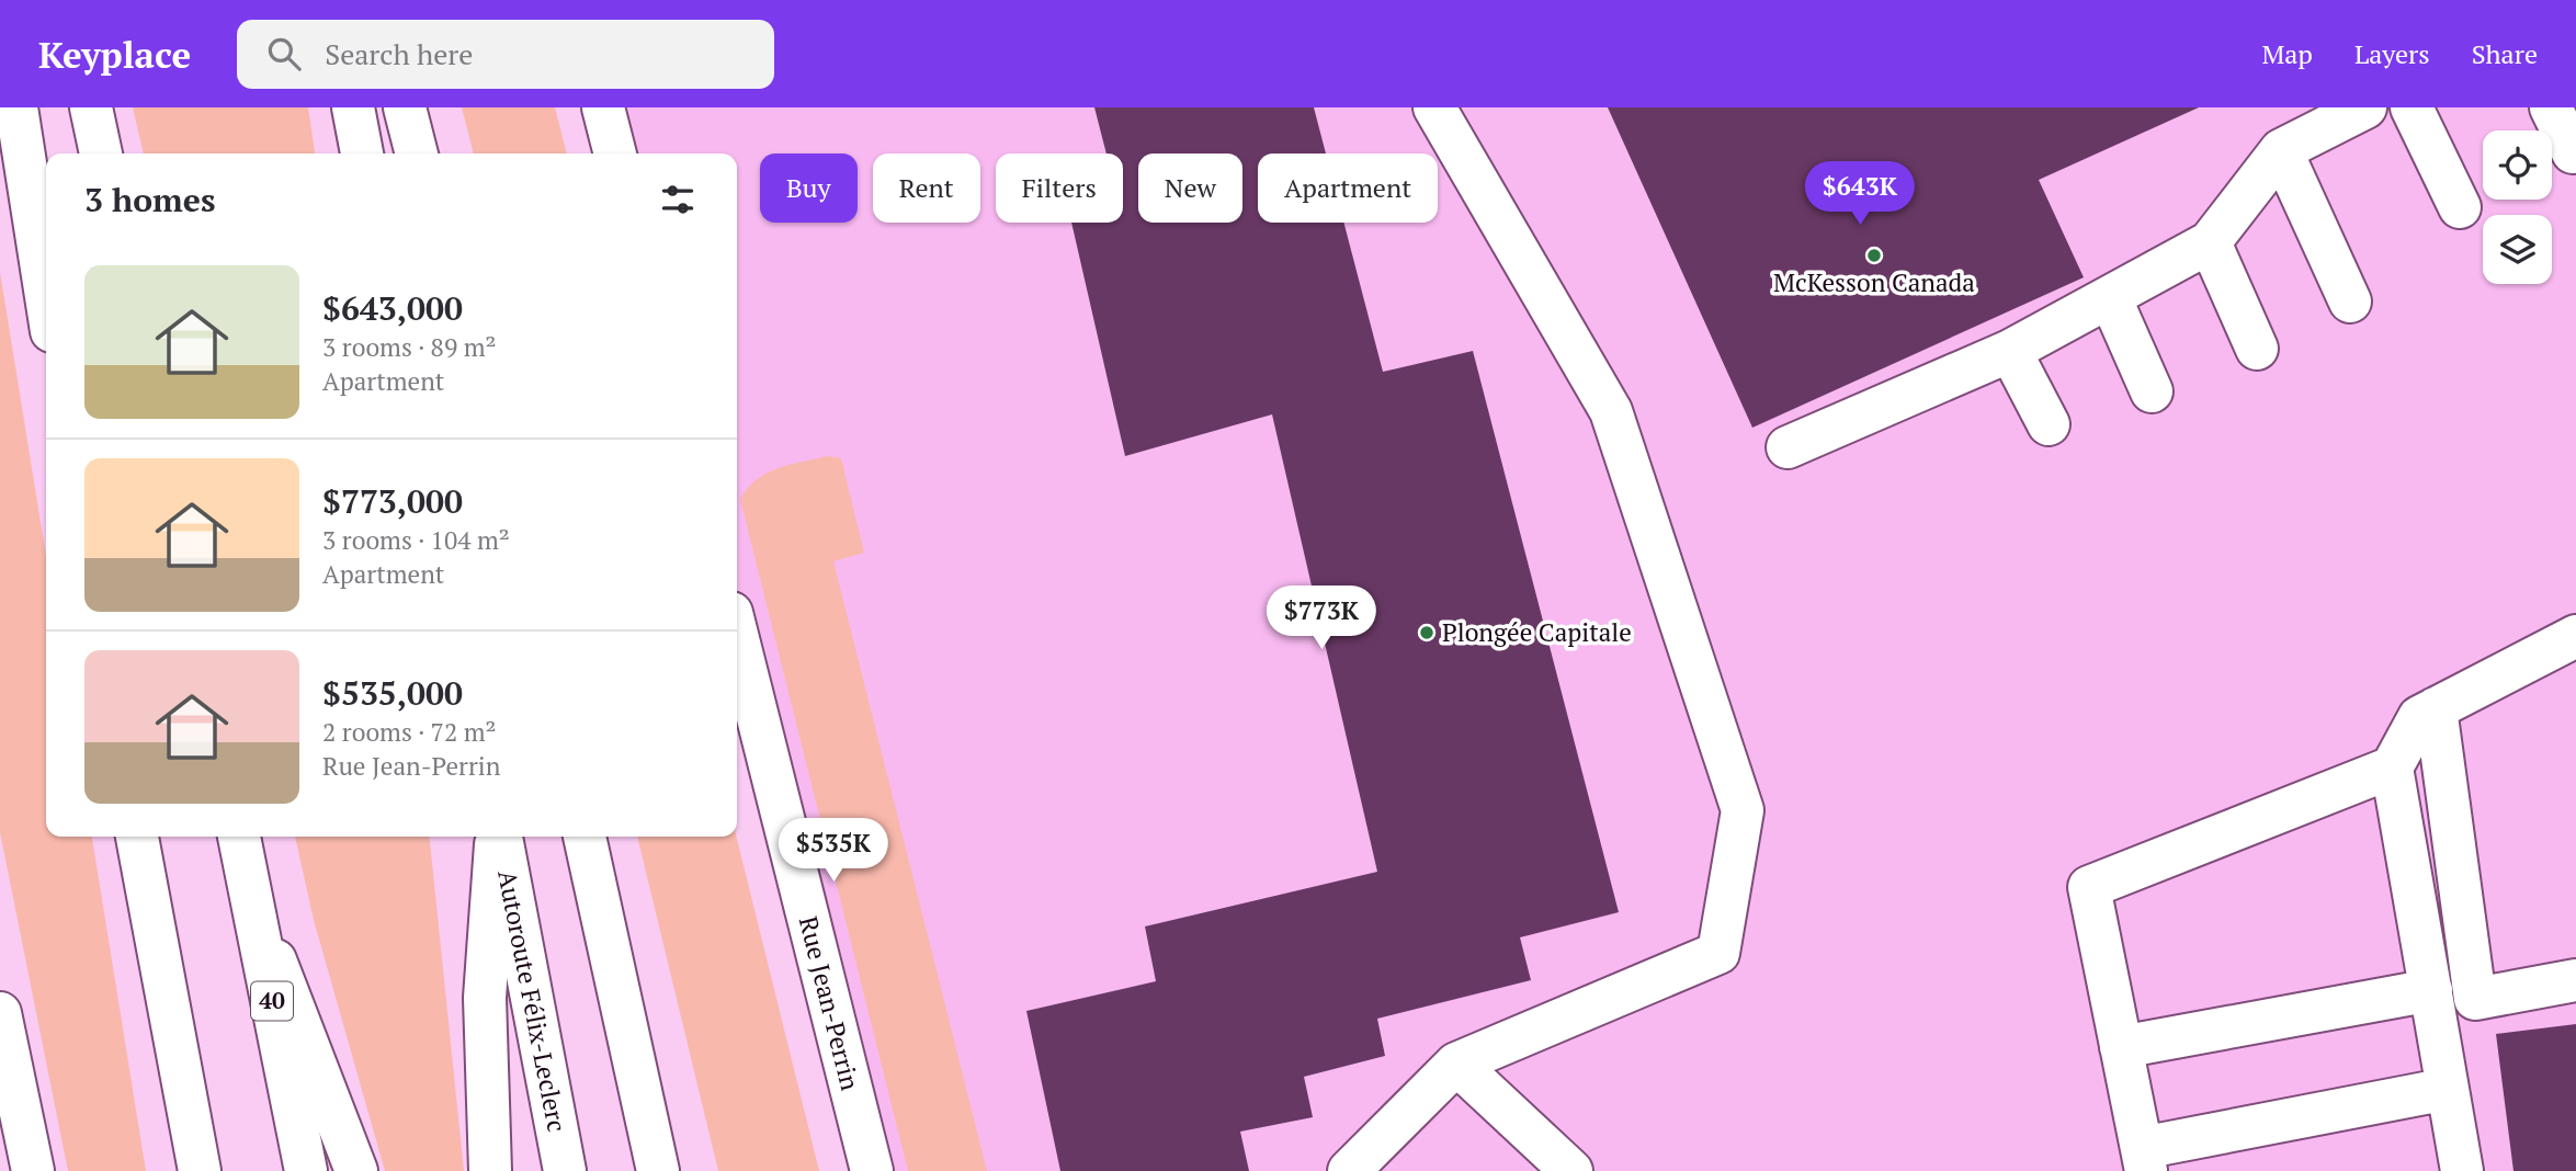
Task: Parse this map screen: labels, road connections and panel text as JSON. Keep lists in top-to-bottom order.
{
  "streets": {
    "main road": ["40", "Autoroute Félix-Leclerc", "Rue Jean-Perrin"]
  },
  "places": ["McKesson Canada", "Plongée Capitale"],
  "page": {
    "header": "Keyplace",
    "search": "Search here",
    "nav": ["Map", "Layers", "Share"],
    "chip": [
      "Buy",
      "Rent",
      "Filters",
      "New",
      "Apartment"
    ],
    "heading": "3 homes",
    "price": ["$643K", "$773K", "$535K"],
    "list": [
      {
        "name": "$643,000",
        "note": "3 rooms · 89 m² · Apartment"
      },
      {
        "name": "$773,000",
        "note": "3 rooms · 104 m² · Apartment"
      },
      {
        "name": "$535,000",
        "note": "2 rooms · 72 m² · Rue Jean-Perrin"
      }
    ]
  }
}
